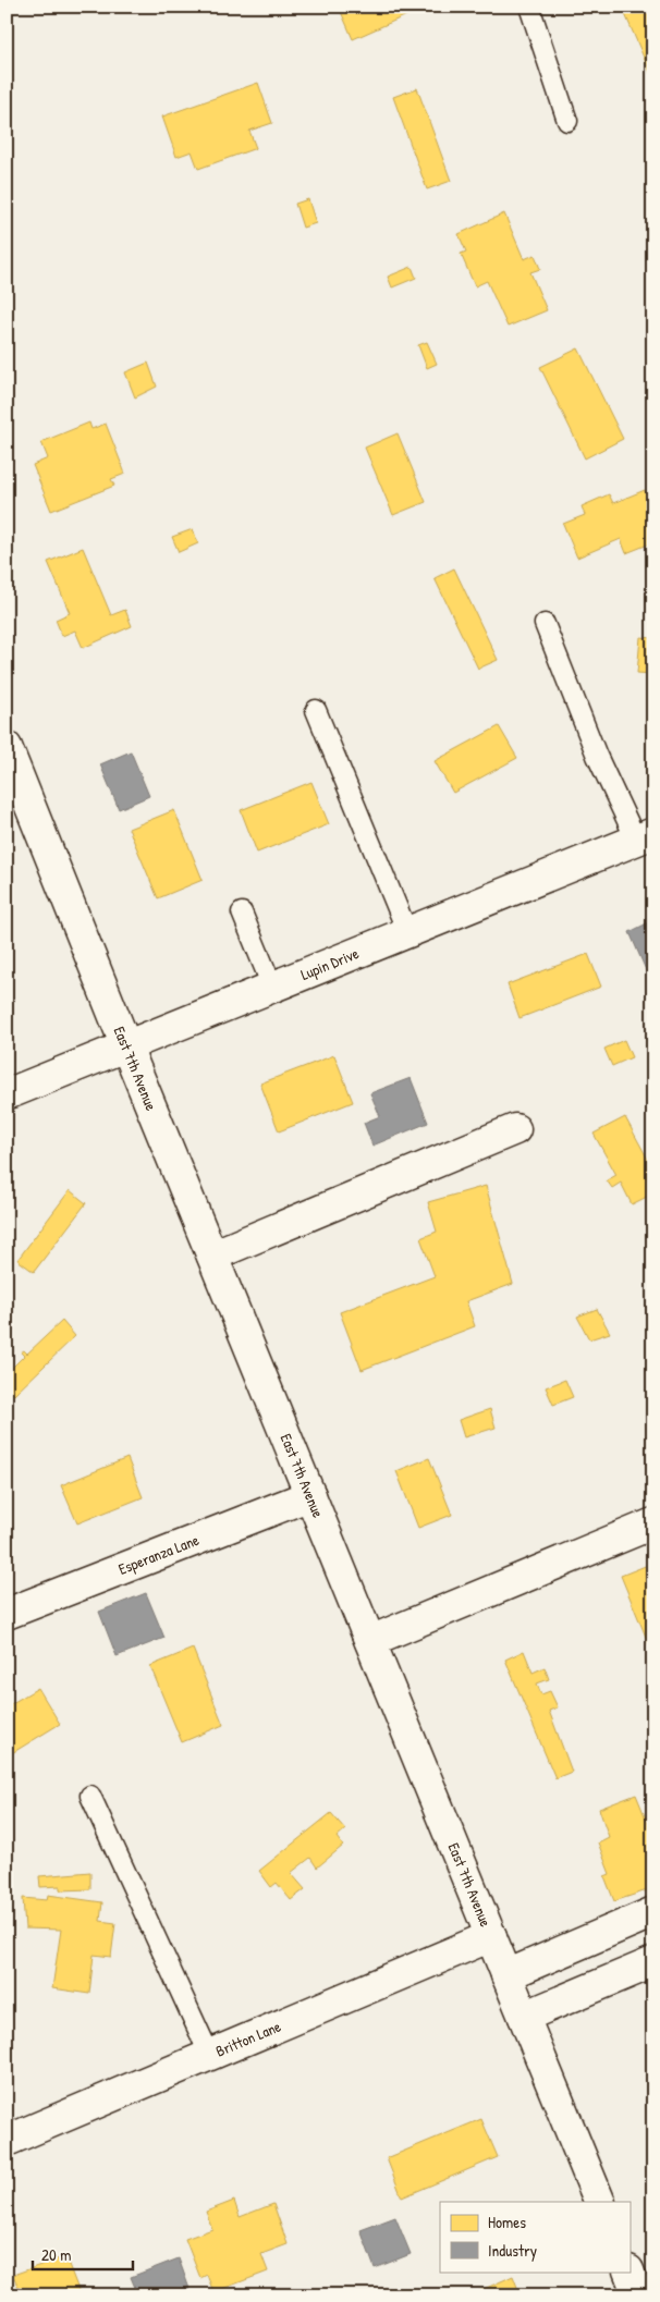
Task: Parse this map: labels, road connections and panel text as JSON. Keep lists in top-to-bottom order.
{
  "streets": {
    "street": [
      "Lupin Drive",
      "East 7th Avenue",
      "Esperanza Lane",
      "Britton Lane"
    ]
  },
  "crossings": [
    ["Lupin Drive", "East 7th Avenue"],
    ["East 7th Avenue", "Esperanza Lane"],
    ["East 7th Avenue", "Britton Lane"]
  ],
  "legend": ["Homes", "Industry"],
  "scale_bar": "20 m"
}
